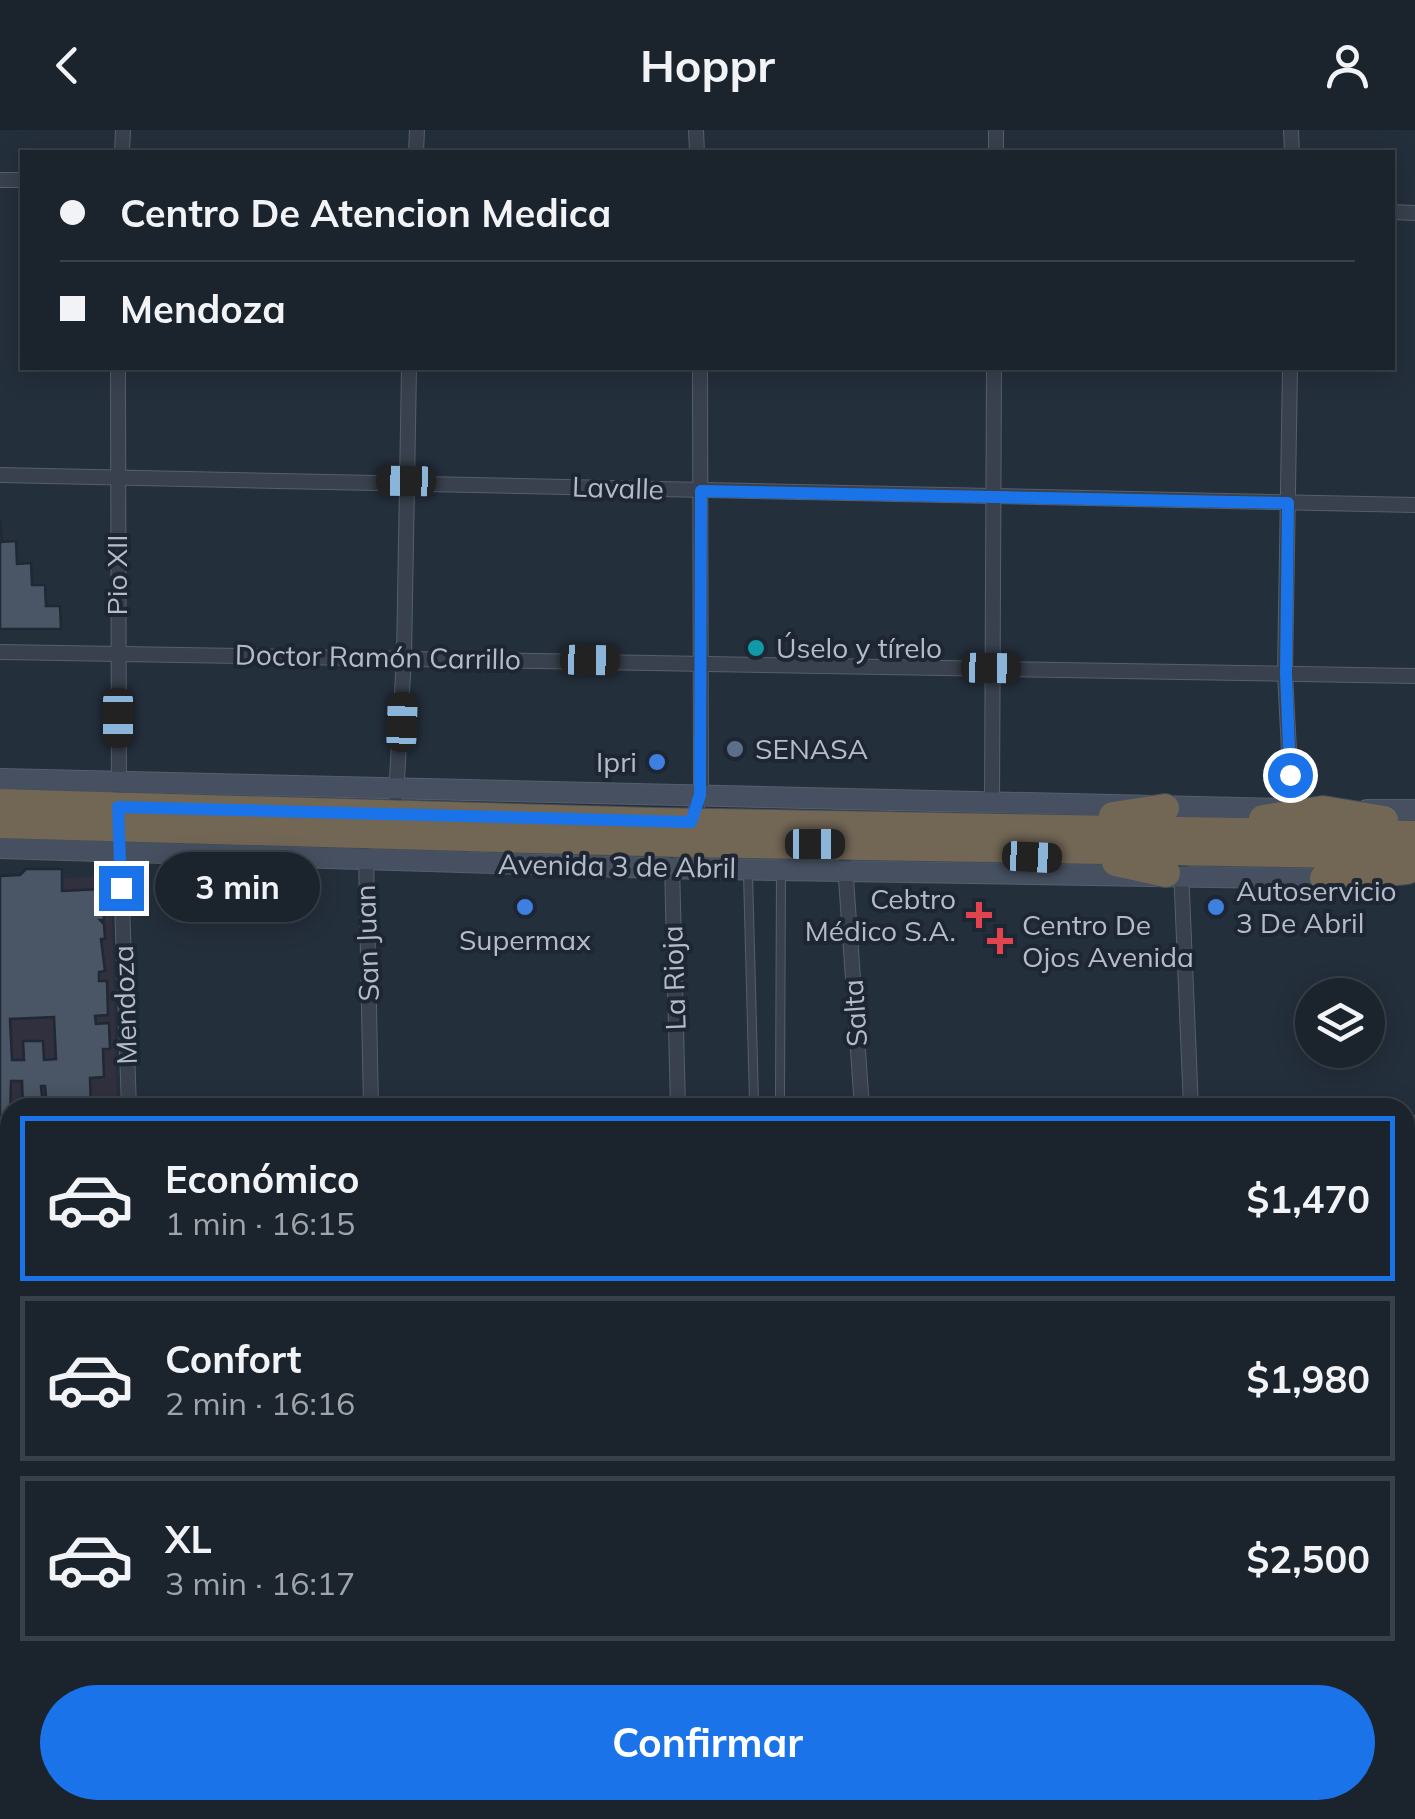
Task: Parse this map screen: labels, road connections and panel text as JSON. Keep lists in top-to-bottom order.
{
  "streets": {
    "highway": ["Avenida 3 de Abril"],
    "street": [
      "Lavalle",
      "Pio XII",
      "Doctor Ramón Carrillo",
      "San Juan",
      "La Rioja",
      "Mendoza",
      "Salta"
    ]
  },
  "crossings": [
    ["Lavalle", "Pio XII"],
    ["Lavalle", "San Juan"],
    ["Lavalle", "La Rioja"],
    ["Pio XII", "Doctor Ramón Carrillo"],
    ["Pio XII", "Avenida 3 de Abril"],
    ["Pio XII", "Mendoza"],
    ["Doctor Ramón Carrillo", "San Juan"],
    ["Doctor Ramón Carrillo", "La Rioja"],
    ["Avenida 3 de Abril", "San Juan"],
    ["Avenida 3 de Abril", "La Rioja"],
    ["Avenida 3 de Abril", "Mendoza"],
    ["Avenida 3 de Abril", "Salta"]
  ],
  "places": {
    "other": [
      "Úselo y tírelo",
      "SENASA",
      "Ipri",
      "Supermax",
      "Autoservicio 3 De Abril"
    ],
    "health": ["Cebtro Médico S.A.", "Centro De Ojos Avenida"]
  },
  "page": {
    "header": "Hoppr",
    "banner": ["Centro De Atencion Medica", "Mendoza"],
    "bubble": "3 min",
    "list": [
      {
        "name": "Económico",
        "note": "1 min · 16:15",
        "value": "$1,470"
      },
      {
        "name": "Confort",
        "note": "2 min · 16:16",
        "value": "$1,980"
      },
      {
        "name": "XL",
        "note": "3 min · 16:17",
        "value": "$2,500"
      }
    ],
    "buttons": "Confirmar"
  }
}
